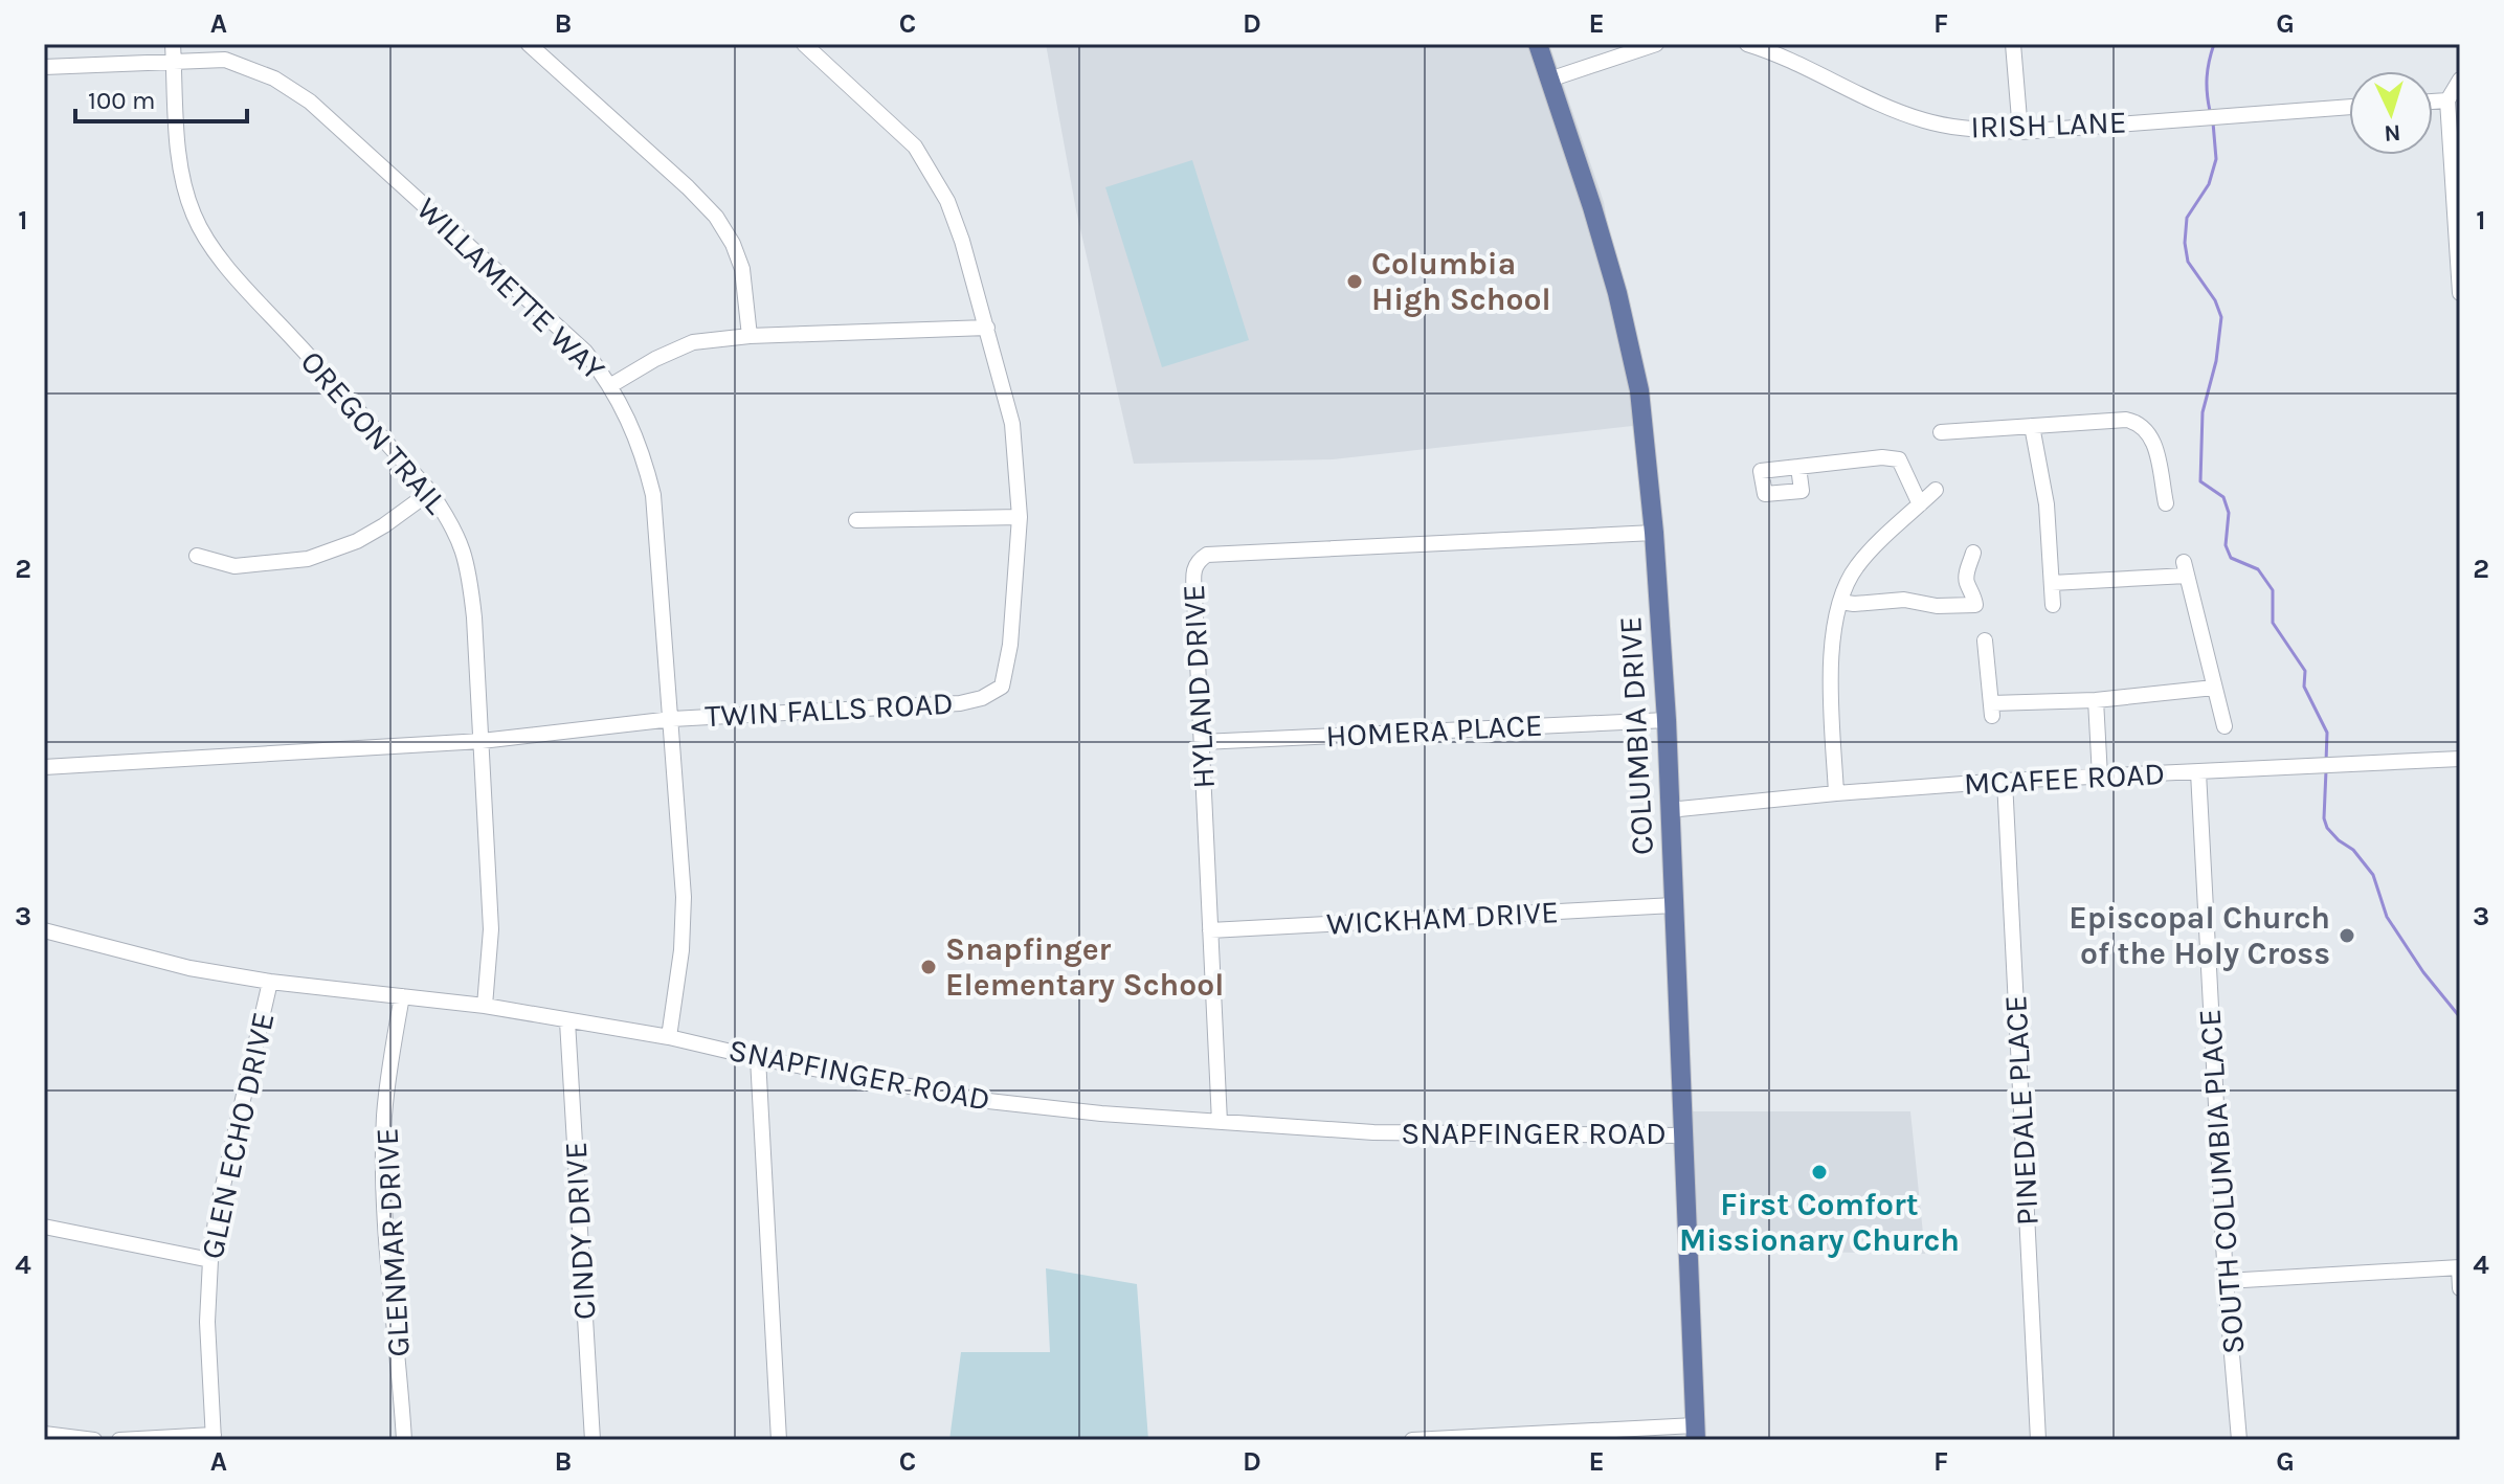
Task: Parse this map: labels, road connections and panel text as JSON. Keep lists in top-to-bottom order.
{
  "streets": {
    "main road": ["COLUMBIA DRIVE"],
    "street": [
      "IRISH LANE",
      "WILLAMETTE WAY",
      "OREGON TRAIL",
      "HYLAND DRIVE",
      "TWIN FALLS ROAD",
      "HOMERA PLACE",
      "MCAFEE ROAD",
      "WICKHAM DRIVE",
      "SNAPFINGER ROAD",
      "PINEDALE PLACE",
      "GLEN ECHO DRIVE",
      "SOUTH COLUMBIA PLACE",
      "CINDY DRIVE",
      "GLENMAR DRIVE"
    ]
  },
  "crossings": [
    ["WILLAMETTE WAY", "OREGON TRAIL"],
    ["WILLAMETTE WAY", "TWIN FALLS ROAD"],
    ["WILLAMETTE WAY", "SNAPFINGER ROAD"],
    ["OREGON TRAIL", "TWIN FALLS ROAD"],
    ["OREGON TRAIL", "SNAPFINGER ROAD"],
    ["HYLAND DRIVE", "HOMERA PLACE"],
    ["HYLAND DRIVE", "COLUMBIA DRIVE"],
    ["HYLAND DRIVE", "WICKHAM DRIVE"],
    ["HYLAND DRIVE", "SNAPFINGER ROAD"],
    ["HOMERA PLACE", "COLUMBIA DRIVE"],
    ["COLUMBIA DRIVE", "MCAFEE ROAD"],
    ["COLUMBIA DRIVE", "WICKHAM DRIVE"],
    ["COLUMBIA DRIVE", "SNAPFINGER ROAD"],
    ["MCAFEE ROAD", "PINEDALE PLACE"],
    ["MCAFEE ROAD", "SOUTH COLUMBIA PLACE"],
    ["SNAPFINGER ROAD", "GLEN ECHO DRIVE"],
    ["SNAPFINGER ROAD", "CINDY DRIVE"],
    ["SNAPFINGER ROAD", "GLENMAR DRIVE"]
  ],
  "places": [
    "Columbia High School",
    "Episcopal Church of the Holy Cross",
    "Snapfinger Elementary School",
    "First Comfort Missionary Church"
  ],
  "scale_bar": "100 m",
  "north": "bottom",
  "grid": {
    "columns": [
      "A",
      "B",
      "C",
      "D",
      "E",
      "F",
      "G"
    ],
    "rows": [
      "1",
      "2",
      "3",
      "4"
    ]
  }
}
